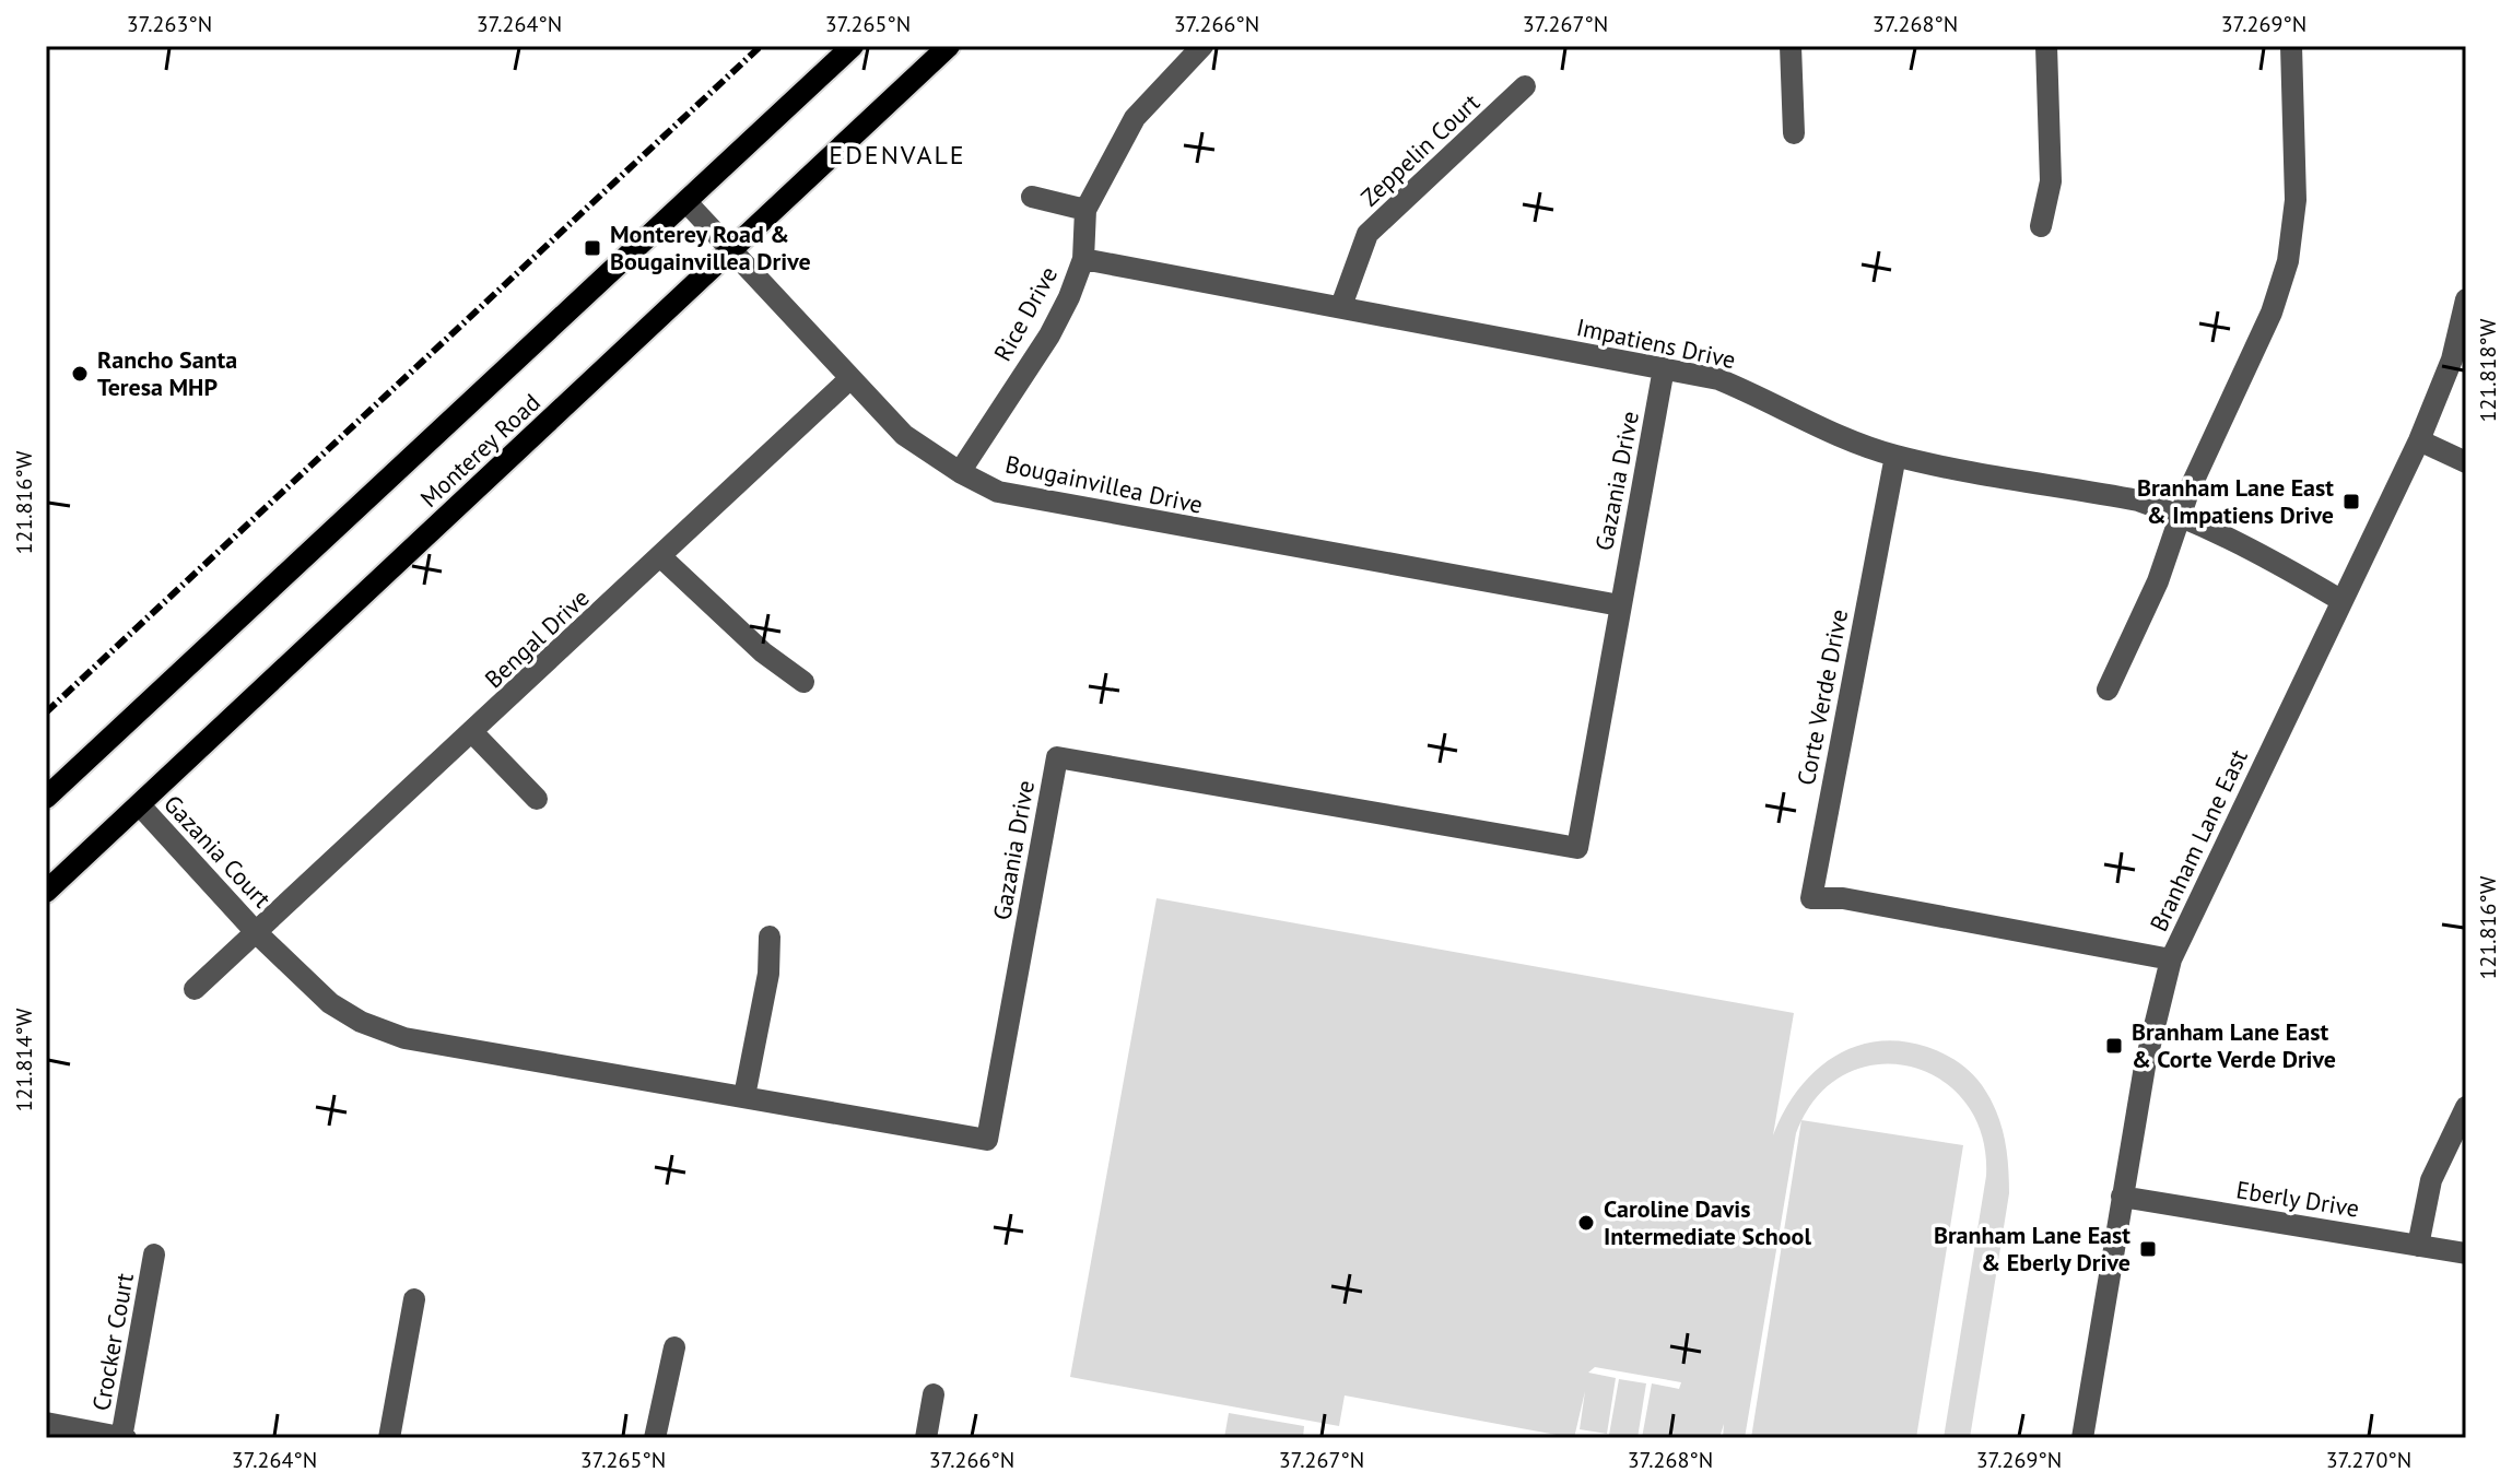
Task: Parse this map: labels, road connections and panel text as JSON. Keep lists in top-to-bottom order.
{
  "streets": {
    "main road": ["Monterey Road"],
    "street": [
      "Zeppelin Court",
      "Rice Drive",
      "Impatiens Drive",
      "Gazania Drive",
      "Bougainvillea Drive",
      "Bengal Drive",
      "Corte Verde Drive",
      "Branham Lane East",
      "Gazania Court",
      "Eberly Drive",
      "Crocker Court"
    ]
  },
  "crossings": [
    ["Zeppelin Court", "Impatiens Drive"],
    ["Rice Drive", "Impatiens Drive"],
    ["Rice Drive", "Bougainvillea Drive"],
    ["Impatiens Drive", "Gazania Drive"],
    ["Impatiens Drive", "Corte Verde Drive"],
    ["Impatiens Drive", "Branham Lane East"],
    ["Monterey Road", "Bougainvillea Drive"],
    ["Monterey Road", "Gazania Court"],
    ["Gazania Drive", "Bougainvillea Drive"],
    ["Gazania Drive", "Bengal Drive"],
    ["Gazania Drive", "Gazania Court"],
    ["Bougainvillea Drive", "Bengal Drive"],
    ["Bengal Drive", "Gazania Court"],
    ["Corte Verde Drive", "Branham Lane East"],
    ["Branham Lane East", "Eberly Drive"]
  ],
  "districts": ["EDENVALE"],
  "places": {
    "transit": [
      "Monterey Road & Bougainvillea Drive",
      "Branham Lane East & Impatiens Drive",
      "Branham Lane East & Corte Verde Drive",
      "Branham Lane East & Eberly Drive"
    ],
    "other": ["Rancho Santa Teresa MHP", "Caroline Davis Intermediate School"]
  },
  "coordinates": [
    "37.263°N",
    "37.264°N",
    "37.265°N",
    "37.266°N",
    "37.267°N",
    "37.268°N",
    "37.269°N",
    "121.818°W",
    "121.816°W",
    "121.814°W",
    "37.270°N"
  ]
}
